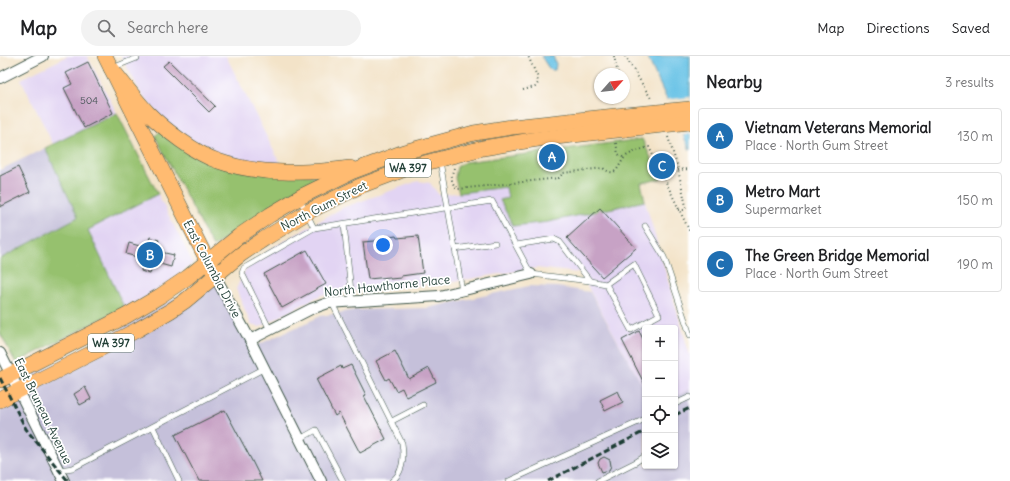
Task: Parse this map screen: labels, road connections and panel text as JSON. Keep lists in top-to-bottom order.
{
  "streets": {
    "main road": ["WA 397", "North Gum Street", "East Columbia Drive"],
    "street": ["North Hawthorne Place", "East Bruneau Avenue"]
  },
  "crossings": [
    ["North Gum Street", "East Columbia Drive"],
    ["North Gum Street", "East Bruneau Avenue"],
    ["East Columbia Drive", "North Hawthorne Place"]
  ],
  "house_numbers": ["504"],
  "north": "top right",
  "page": {
    "header": "Map",
    "search": "Search here",
    "nav": ["Map", "Directions", "Saved"],
    "heading": ["Nearby", "3 results"],
    "list": [
      {
        "mark": "A",
        "name": "Vietnam Veterans Memorial",
        "note": "Place · North Gum Street",
        "value": "130 m"
      },
      {
        "mark": "B",
        "name": "Metro Mart",
        "note": "Supermarket",
        "value": "150 m"
      },
      {
        "mark": "C",
        "name": "The Green Bridge Memorial",
        "note": "Place · North Gum Street",
        "value": "190 m"
      }
    ],
    "pins": ["A", "C", "B"],
    "map_buttons": ["+", "−"]
  }
}
